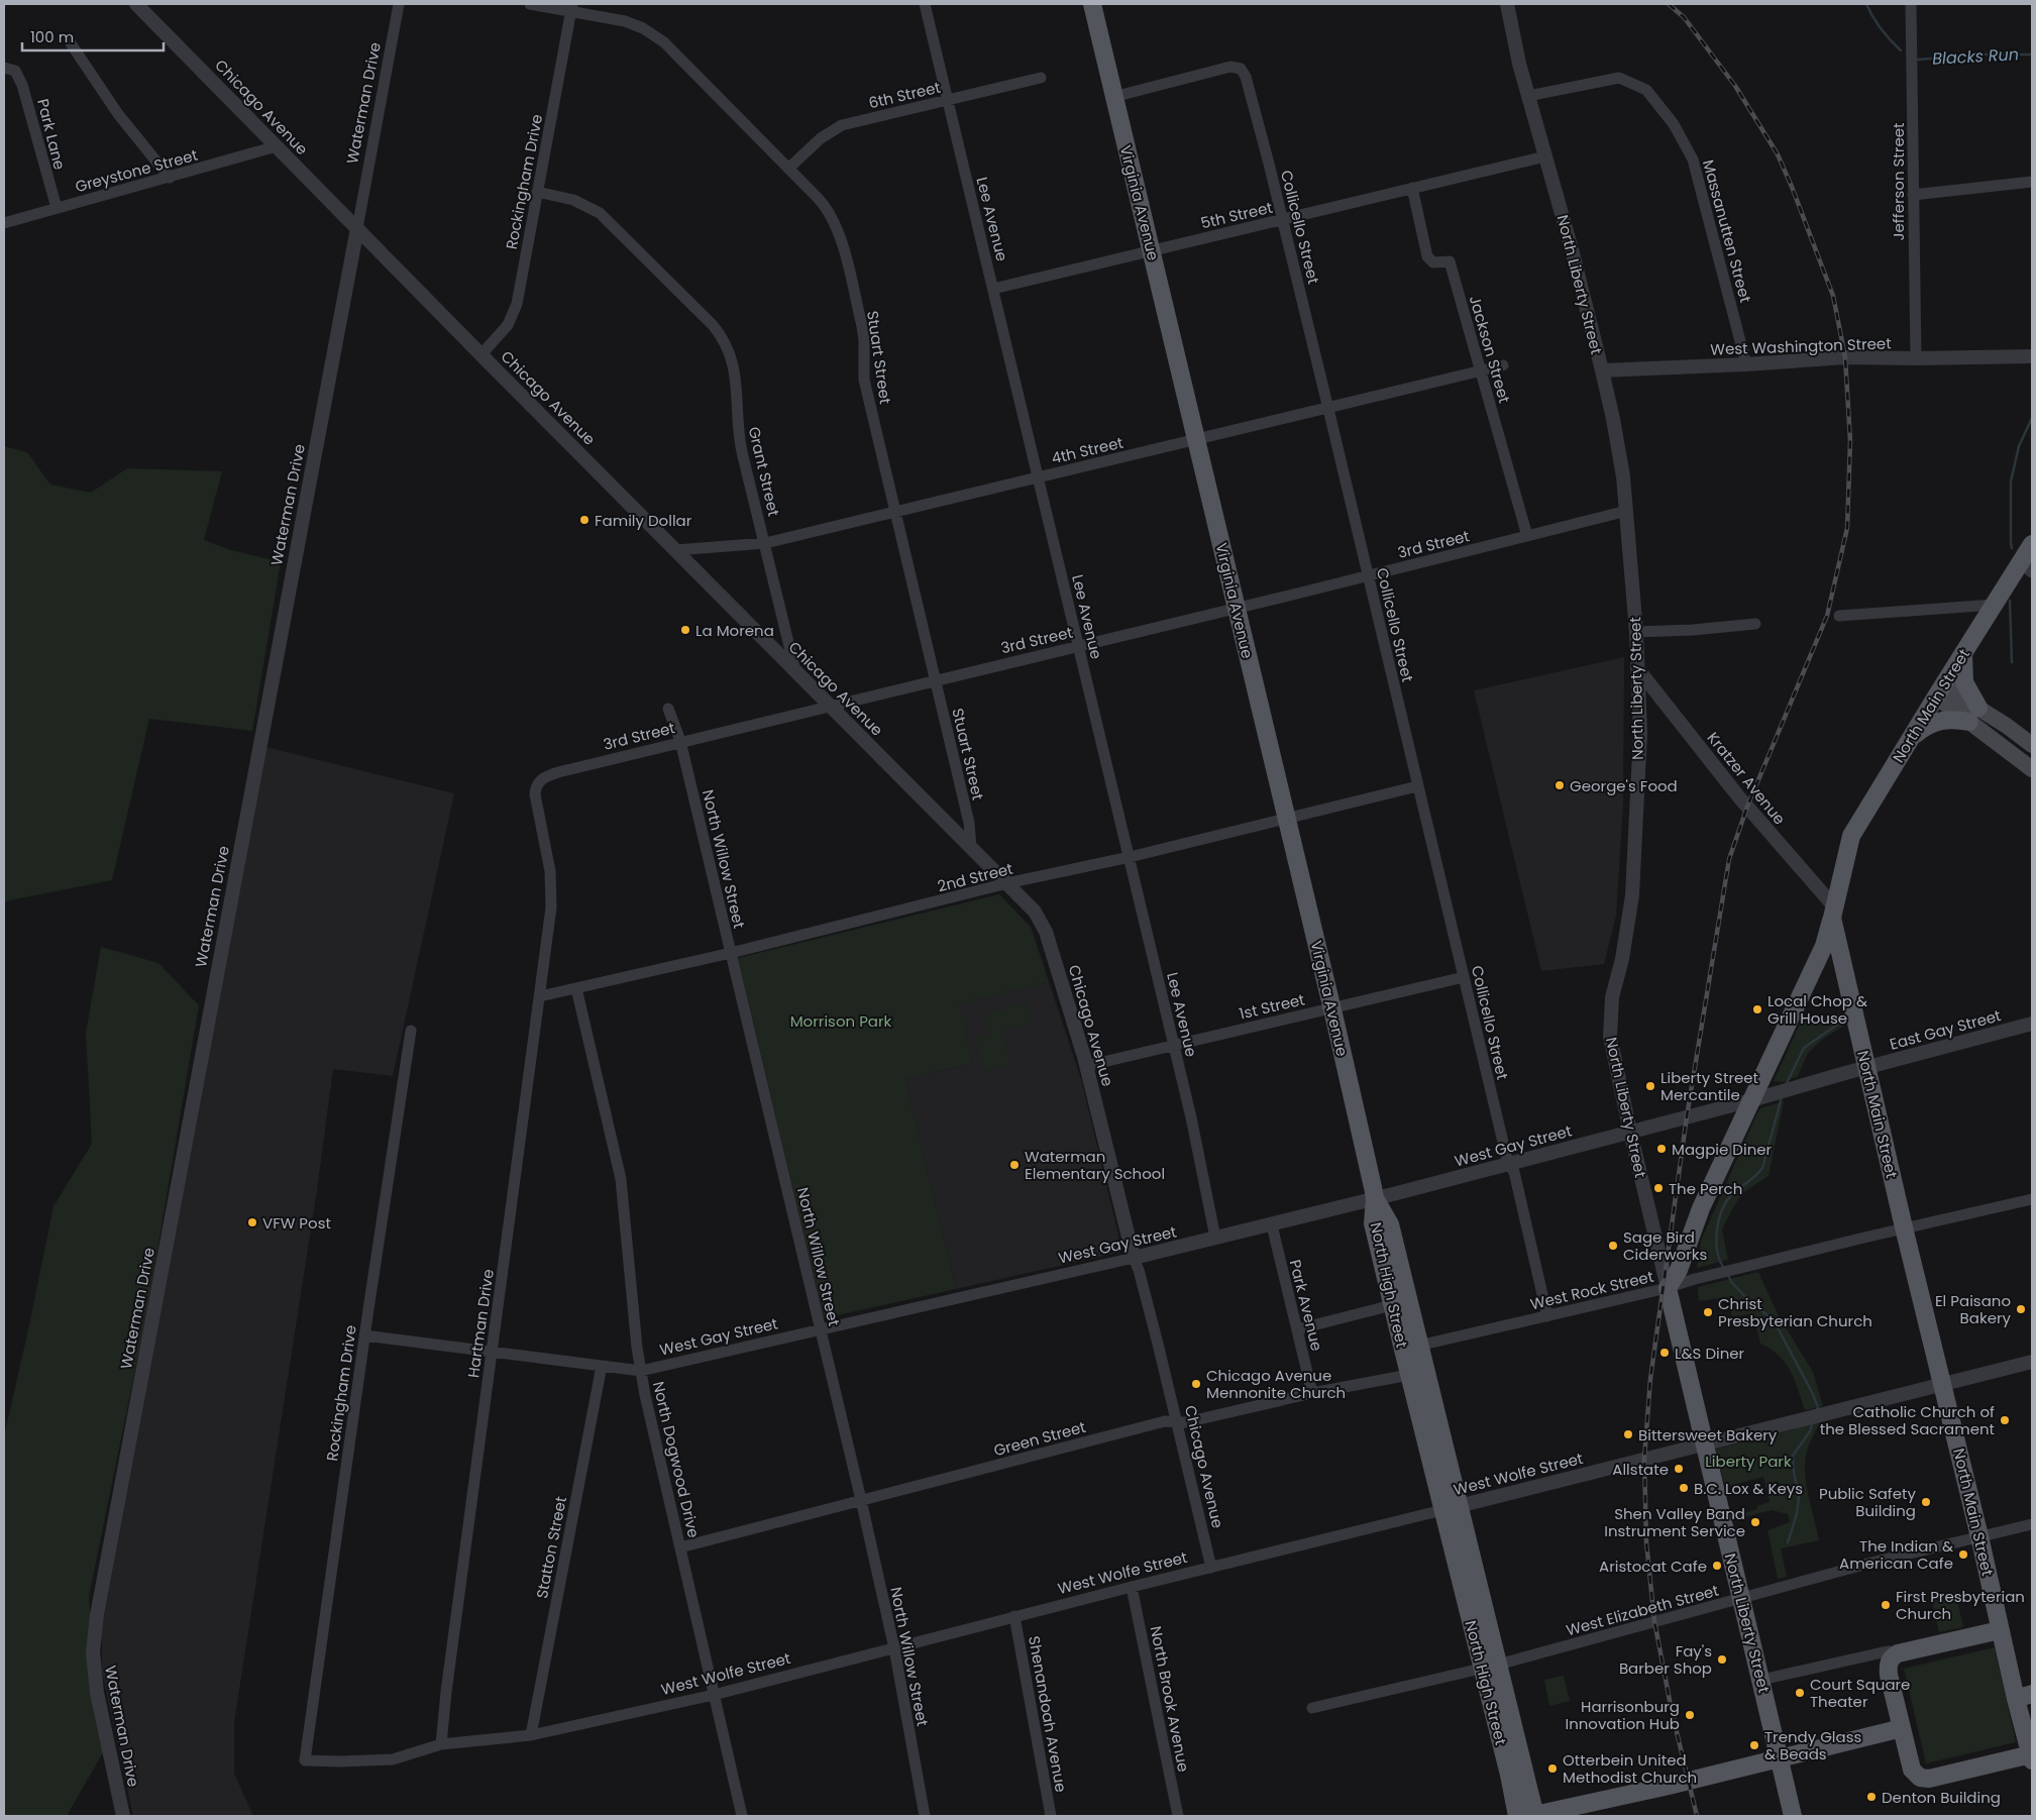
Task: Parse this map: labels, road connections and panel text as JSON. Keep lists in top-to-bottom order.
{
  "streets": {
    "main road": [
      "Virginia Avenue",
      "North Liberty Street",
      "North Main Street",
      "North High Street"
    ],
    "street": [
      "6th Street",
      "Waterman Drive",
      "Chicago Avenue",
      "Park Lane",
      "Greystone Street",
      "Rockingham Drive",
      "Jefferson Street",
      "5th Street",
      "Lee Avenue",
      "Collicello Street",
      "Massanutten Street",
      "West Washington Street",
      "Jackson Street",
      "Stuart Street",
      "4th Street",
      "Grant Street",
      "3rd Street",
      "Kratzer Avenue",
      "North Willow Street",
      "2nd Street",
      "1st Street",
      "East Gay Street",
      "West Gay Street",
      "West Rock Street",
      "Park Avenue",
      "Hartman Drive",
      "Green Street",
      "North Dogwood Drive",
      "West Wolfe Street",
      "Statton Street",
      "West Elizabeth Street",
      "North Brook Avenue",
      "Shenandoah Avenue"
    ]
  },
  "crossings": [
    ["6th Street", "Lee Avenue"],
    ["6th Street", "Stuart Street"],
    ["Waterman Drive", "Chicago Avenue"],
    ["Chicago Avenue", "Greystone Street"],
    ["Chicago Avenue", "Rockingham Drive"],
    ["Chicago Avenue", "Stuart Street"],
    ["Chicago Avenue", "4th Street"],
    ["Chicago Avenue", "Grant Street"],
    ["Chicago Avenue", "3rd Street"],
    ["Chicago Avenue", "2nd Street"],
    ["Chicago Avenue", "1st Street"],
    ["Chicago Avenue", "West Gay Street"],
    ["Chicago Avenue", "Green Street"],
    ["Chicago Avenue", "West Wolfe Street"],
    ["Park Lane", "Greystone Street"],
    ["Rockingham Drive", "Stuart Street"],
    ["Rockingham Drive", "Grant Street"],
    ["Rockingham Drive", "West Gay Street"],
    ["Rockingham Drive", "West Wolfe Street"],
    ["Jefferson Street", "West Washington Street"],
    ["Virginia Avenue", "5th Street"],
    ["Virginia Avenue", "Collicello Street"],
    ["Virginia Avenue", "4th Street"],
    ["Virginia Avenue", "3rd Street"],
    ["Virginia Avenue", "2nd Street"],
    ["Virginia Avenue", "1st Street"],
    ["Virginia Avenue", "West Gay Street"],
    ["Virginia Avenue", "North High Street"],
    ["5th Street", "Lee Avenue"],
    ["5th Street", "Collicello Street"],
    ["5th Street", "North Liberty Street"],
    ["5th Street", "Jackson Street"],
    ["Lee Avenue", "4th Street"],
    ["Lee Avenue", "3rd Street"],
    ["Lee Avenue", "2nd Street"],
    ["Lee Avenue", "1st Street"],
    ["Lee Avenue", "West Gay Street"],
    ["Collicello Street", "4th Street"],
    ["Collicello Street", "3rd Street"],
    ["Collicello Street", "2nd Street"],
    ["Collicello Street", "1st Street"],
    ["Collicello Street", "West Gay Street"],
    ["Collicello Street", "West Rock Street"],
    ["Massanutten Street", "North Liberty Street"],
    ["Massanutten Street", "West Washington Street"],
    ["North Liberty Street", "West Washington Street"],
    ["North Liberty Street", "3rd Street"],
    ["North Liberty Street", "Kratzer Avenue"],
    ["North Liberty Street", "West Gay Street"],
    ["North Liberty Street", "West Rock Street"],
    ["North Liberty Street", "West Wolfe Street"],
    ["North Liberty Street", "West Elizabeth Street"],
    ["Jackson Street", "4th Street"],
    ["Jackson Street", "3rd Street"],
    ["Stuart Street", "4th Street"],
    ["Stuart Street", "3rd Street"],
    ["4th Street", "Grant Street"],
    ["3rd Street", "North Willow Street"],
    ["3rd Street", "Hartman Drive"],
    ["North Main Street", "Kratzer Avenue"],
    ["North Main Street", "East Gay Street"],
    ["North Main Street", "West Gay Street"],
    ["North Main Street", "West Rock Street"],
    ["North Main Street", "West Wolfe Street"],
    ["North Main Street", "West Elizabeth Street"],
    ["North Willow Street", "2nd Street"],
    ["North Willow Street", "West Gay Street"],
    ["North Willow Street", "Green Street"],
    ["North Willow Street", "West Wolfe Street"],
    ["2nd Street", "Hartman Drive"],
    ["2nd Street", "North Dogwood Drive"],
    ["East Gay Street", "West Gay Street"],
    ["West Gay Street", "North High Street"],
    ["West Gay Street", "Park Avenue"],
    ["West Gay Street", "Hartman Drive"],
    ["West Gay Street", "North Dogwood Drive"],
    ["West Gay Street", "Statton Street"],
    ["North High Street", "West Rock Street"],
    ["North High Street", "Green Street"],
    ["North High Street", "West Wolfe Street"],
    ["North High Street", "West Elizabeth Street"],
    ["Park Avenue", "Green Street"],
    ["Hartman Drive", "West Wolfe Street"],
    ["Green Street", "North Dogwood Drive"],
    ["North Dogwood Drive", "West Wolfe Street"],
    ["West Wolfe Street", "Statton Street"],
    ["West Wolfe Street", "North Brook Avenue"],
    ["West Wolfe Street", "Shenandoah Avenue"]
  ],
  "water": ["Blacks Run"],
  "parks": ["Morrison Park", "Liberty Park"],
  "places": [
    "Family Dollar",
    "La Morena",
    "George's Food",
    "Local Chop & Grill House",
    "Liberty Street Mercantile",
    "Magpie Diner",
    "Waterman Elementary School",
    "The Perch",
    "VFW Post",
    "Sage Bird Ciderworks",
    "El Paisano Bakery",
    "Christ Presbyterian Church",
    "L&S Diner",
    "Chicago Avenue Mennonite Church",
    "Catholic Church of the Blessed Sacrament",
    "Bittersweet Bakery",
    "Allstate",
    "B.C. Lox & Keys",
    "Public Safety Building",
    "Shen Valley Band Instrument Service",
    "The Indian & American Cafe",
    "Aristocat Cafe",
    "First Presbyterian Church",
    "Fay's Barber Shop",
    "Court Square Theater",
    "Harrisonburg Innovation Hub",
    "Trendy Glass & Beads",
    "Otterbein United Methodist Church",
    "Denton Building"
  ],
  "scale_bar": "100 m"
}
